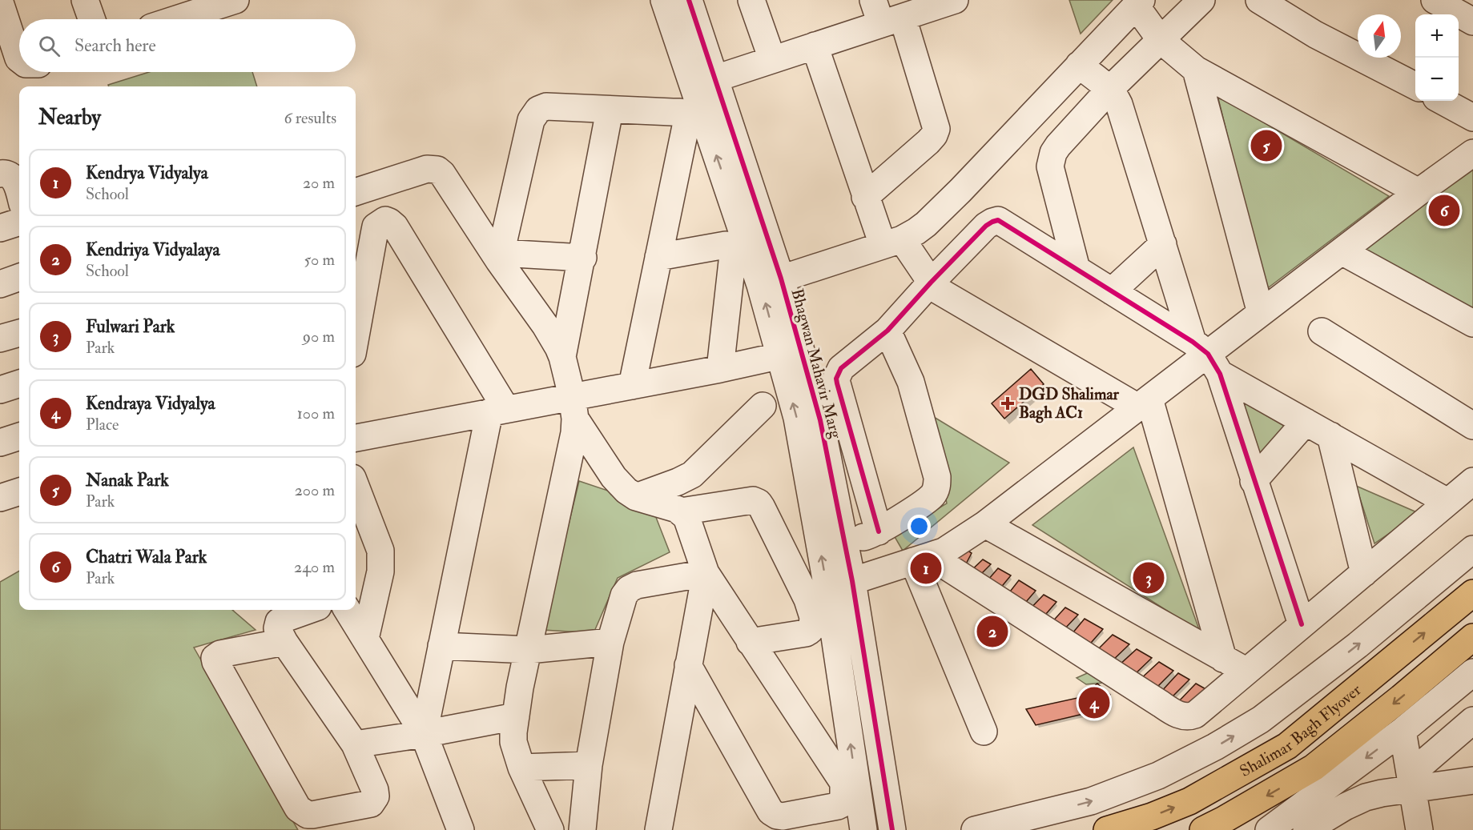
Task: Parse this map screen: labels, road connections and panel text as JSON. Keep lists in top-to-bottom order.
{
  "streets": {
    "main road": ["Shalimar Bagh Flyover"],
    "street": ["Bhagwan Mahavir Marg"]
  },
  "places": {
    "health": ["DGD Shalimar Bagh AC1"]
  },
  "north": "top",
  "page": {
    "map_buttons": ["+", "−"],
    "search": "Search here",
    "heading": ["Nearby", "6 results"],
    "pins": [
      "5",
      "6",
      "1",
      "3",
      "2",
      "4"
    ],
    "list": [
      {
        "mark": "1",
        "name": "Kendrya Vidyalya",
        "note": "School",
        "value": "20 m"
      },
      {
        "mark": "2",
        "name": "Kendriya Vidyalaya",
        "note": "School",
        "value": "50 m"
      },
      {
        "mark": "3",
        "name": "Fulwari Park",
        "note": "Park",
        "value": "90 m"
      },
      {
        "mark": "4",
        "name": "Kendraya Vidyalya",
        "note": "Place",
        "value": "100 m"
      },
      {
        "mark": "5",
        "name": "Nanak Park",
        "note": "Park",
        "value": "200 m"
      },
      {
        "mark": "6",
        "name": "Chatri Wala Park",
        "note": "Park",
        "value": "240 m"
      }
    ]
  }
}
